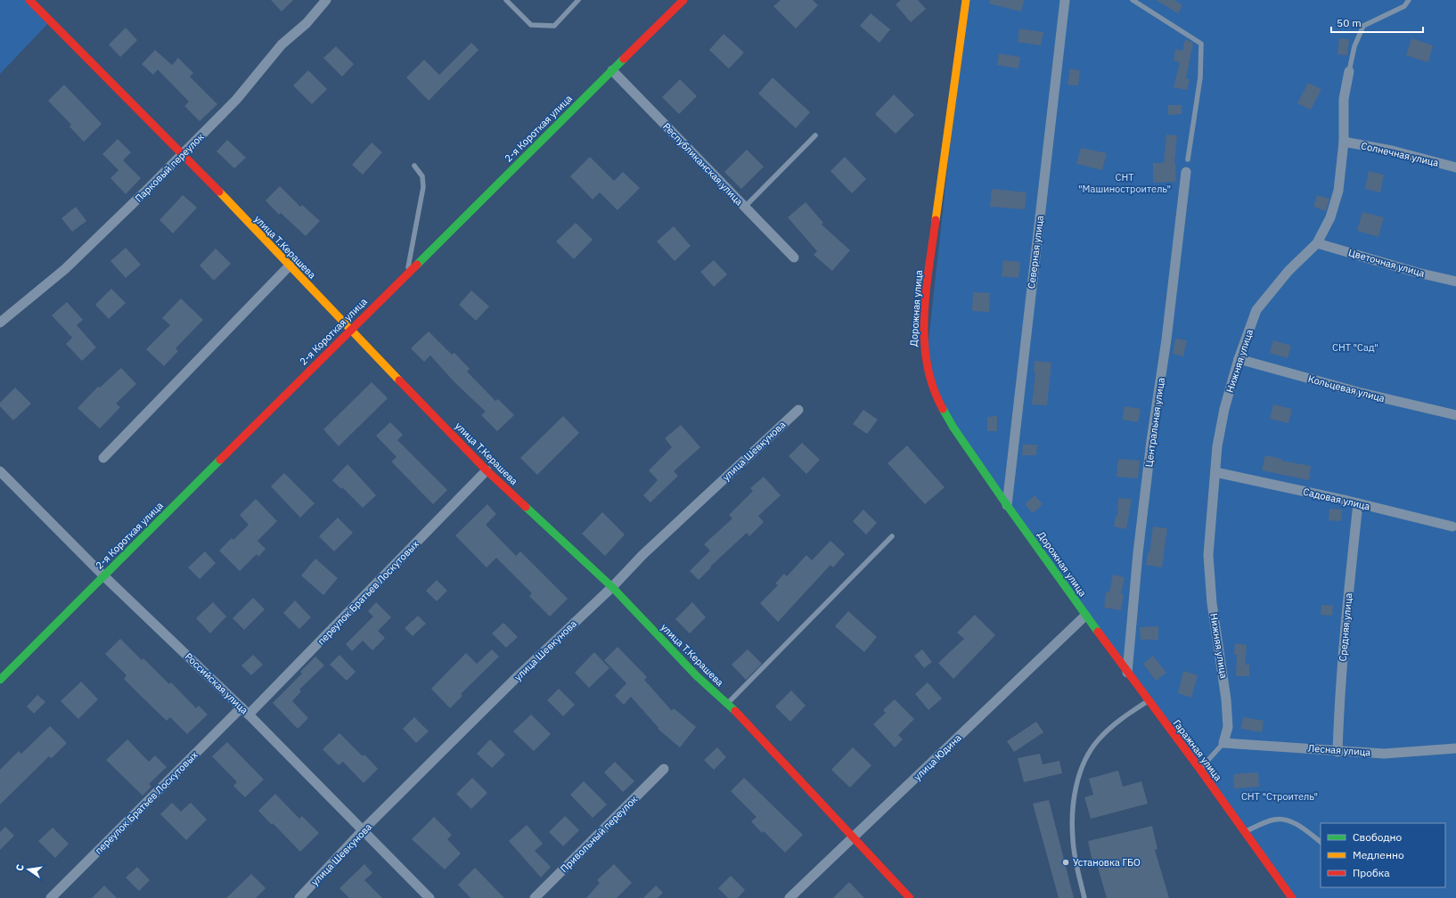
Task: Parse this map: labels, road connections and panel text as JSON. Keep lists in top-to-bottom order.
{
  "streets": {
    "street": [
      "2-я Короткая улица",
      "Солнечная улица",
      "Республиканская улица",
      "Парковый переулок",
      "улица Т.Керашева",
      "Северная улица",
      "Цветочная улица",
      "Дорожная улица",
      "Нижняя улица",
      "Кольцевая улица",
      "Центральная улица",
      "улица Шевкунова",
      "Садовая улица",
      "переулок Братьев Лоскутовых",
      "Средняя улица",
      "Российская улица",
      "Гаражная улица",
      "Лесная улица",
      "улица Юдина",
      "Привольный переулок"
    ]
  },
  "crossings": [
    ["2-я Короткая улица", "Республиканская улица"],
    ["2-я Короткая улица", "улица Т.Керашева"],
    ["2-я Короткая улица", "Российская улица"],
    ["Солнечная улица", "Нижняя улица"],
    ["Парковый переулок", "улица Т.Керашева"],
    ["улица Т.Керашева", "улица Шевкунова"],
    ["улица Т.Керашева", "переулок Братьев Лоскутовых"],
    ["улица Т.Керашева", "улица Юдина"],
    ["Северная улица", "Дорожная улица"],
    ["Цветочная улица", "Нижняя улица"],
    ["Дорожная улица", "Гаражная улица"],
    ["Дорожная улица", "улица Юдина"],
    ["Нижняя улица", "Кольцевая улица"],
    ["Нижняя улица", "Садовая улица"],
    ["Нижняя улица", "Гаражная улица"],
    ["Нижняя улица", "Лесная улица"],
    ["Центральная улица", "Гаражная улица"],
    ["улица Шевкунова", "Российская улица"],
    ["Садовая улица", "Средняя улица"],
    ["переулок Братьев Лоскутовых", "Российская улица"],
    ["Средняя улица", "Лесная улица"],
    ["Гаражная улица", "улица Юдина"]
  ],
  "parks": ["СНТ \"Машиностроитель\"", "СНТ \"Сад\"", "СНТ \"Строитель\""],
  "places": ["Установка ГБО"],
  "legend": ["Свободно", "Медленно", "Пробка"],
  "scale_bar": "50 m",
  "north": "left"
}
